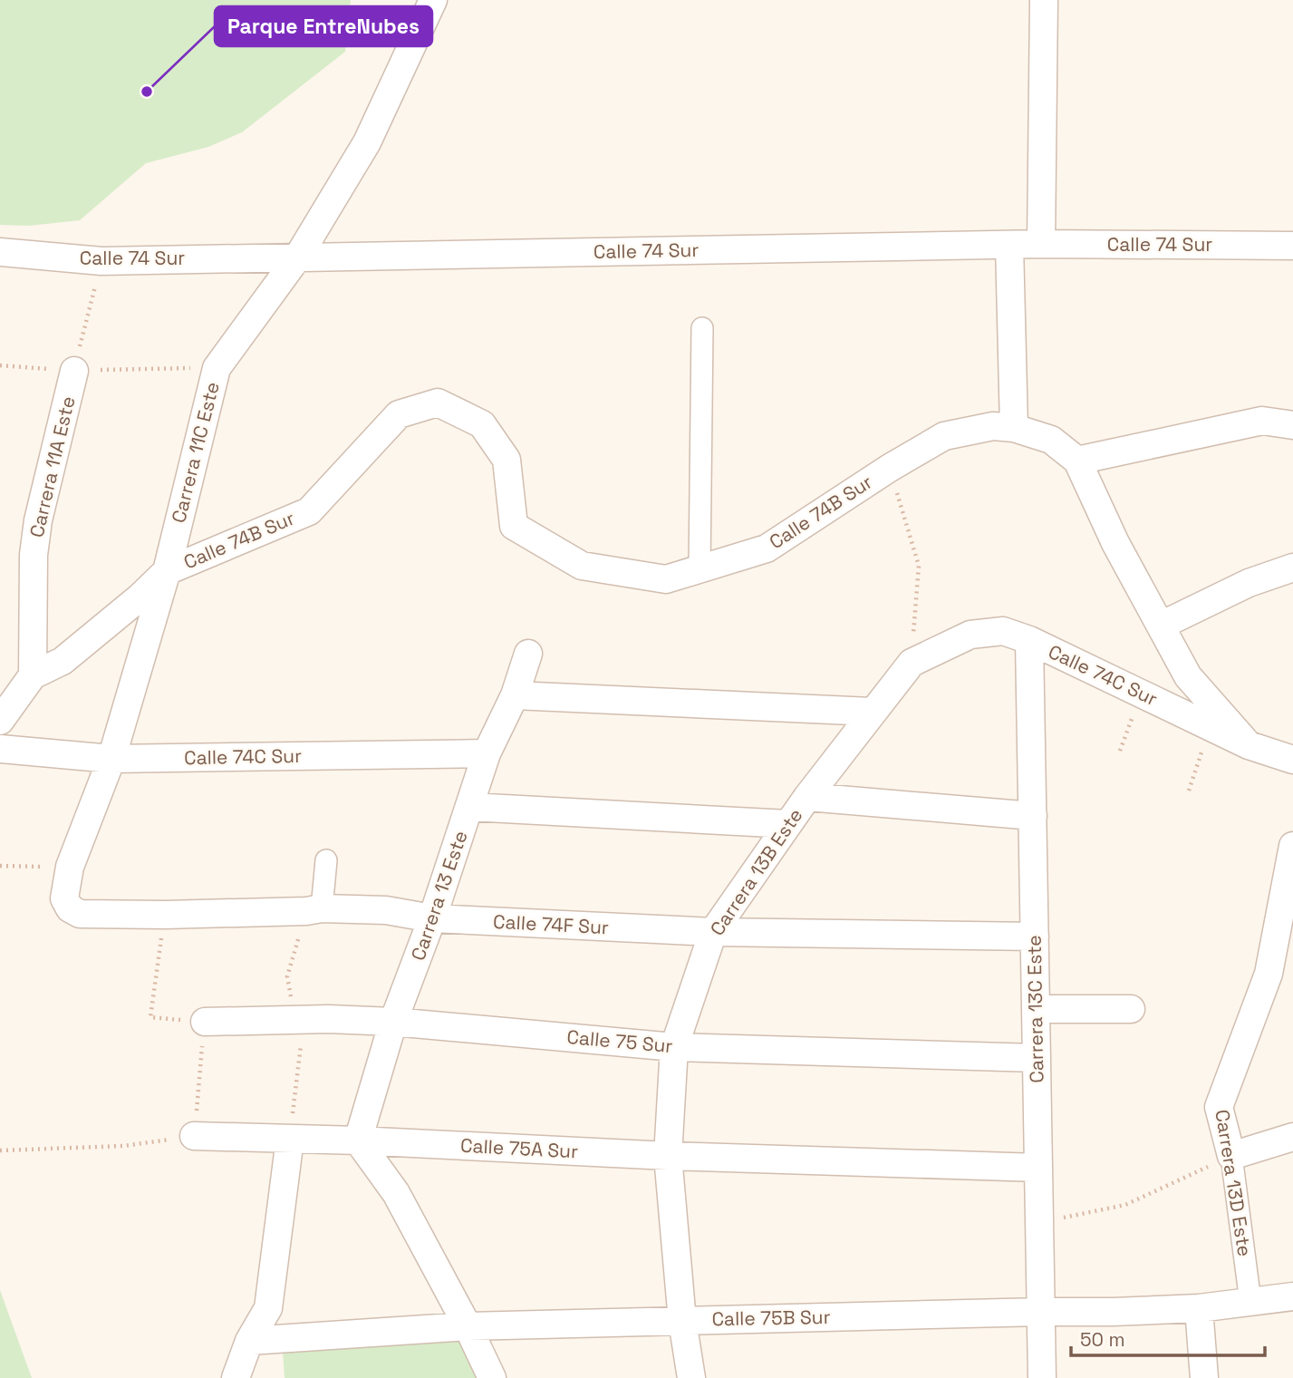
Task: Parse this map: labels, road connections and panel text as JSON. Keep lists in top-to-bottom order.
{
  "streets": {
    "street": [
      "Calle 74 Sur",
      "Carrera 11C Este",
      "Carrera 11A Este",
      "Calle 74B Sur",
      "Calle 74C Sur",
      "Carrera 13B Este",
      "Carrera 13 Este",
      "Calle 74F Sur",
      "Carrera 13C Este",
      "Calle 75 Sur",
      "Calle 75A Sur",
      "Carrera 13D Este",
      "Calle 75B Sur"
    ]
  },
  "crossings": [
    ["Calle 74 Sur", "Carrera 11C Este"],
    ["Calle 74 Sur", "Carrera 11A Este"],
    ["Carrera 11C Este", "Calle 74B Sur"],
    ["Carrera 11C Este", "Calle 74C Sur"],
    ["Carrera 11C Este", "Calle 74F Sur"],
    ["Calle 74B Sur", "Calle 74C Sur"],
    ["Calle 74C Sur", "Carrera 13B Este"],
    ["Calle 74C Sur", "Carrera 13 Este"],
    ["Calle 74C Sur", "Carrera 13C Este"],
    ["Carrera 13B Este", "Calle 74F Sur"],
    ["Carrera 13B Este", "Calle 75 Sur"],
    ["Carrera 13B Este", "Calle 75A Sur"],
    ["Carrera 13B Este", "Calle 75B Sur"],
    ["Carrera 13 Este", "Calle 74F Sur"],
    ["Carrera 13 Este", "Calle 75 Sur"],
    ["Carrera 13 Este", "Calle 75A Sur"],
    ["Calle 74F Sur", "Carrera 13C Este"],
    ["Carrera 13C Este", "Calle 75 Sur"],
    ["Carrera 13C Este", "Calle 75A Sur"],
    ["Carrera 13C Este", "Calle 75B Sur"],
    ["Carrera 13D Este", "Calle 75B Sur"]
  ],
  "places": ["Parque EntreNubes"],
  "scale_bar": "50 m"
}
